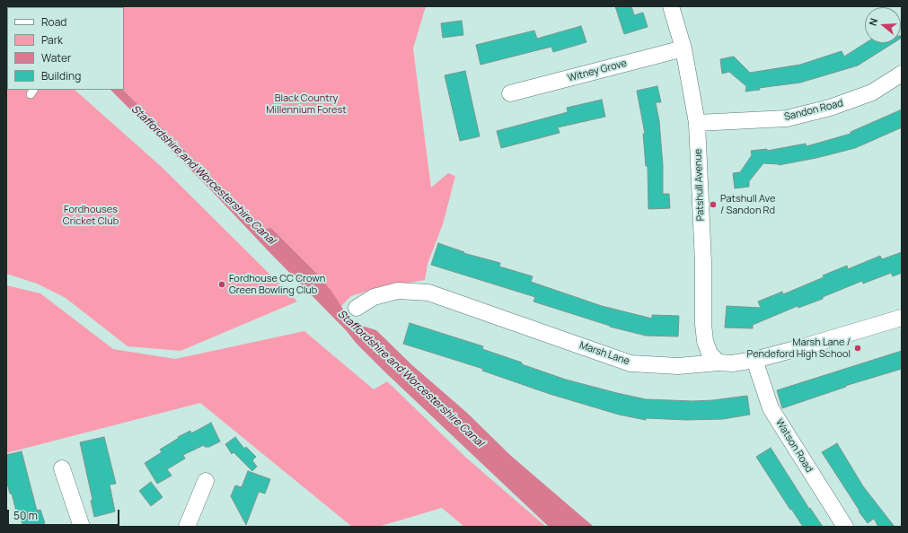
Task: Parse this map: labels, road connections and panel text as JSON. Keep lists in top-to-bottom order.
{
  "streets": {
    "street": [
      "Witney Grove",
      "Sandon Road",
      "Patshull Avenue",
      "Marsh Lane",
      "Watson Road"
    ]
  },
  "crossings": [
    ["Witney Grove", "Patshull Avenue"],
    ["Sandon Road", "Patshull Avenue"],
    ["Patshull Avenue", "Marsh Lane"],
    ["Marsh Lane", "Watson Road"]
  ],
  "water": ["Staffordshire and Worcestershire Canal"],
  "parks": ["Black Country Millennium Forest", "Fordhouses Cricket Club"],
  "places": ["Patshull Ave / Sandon Rd", "Fordhouse CC Crown Green Bowling Club", "Marsh Lane / Pendeford High School"],
  "legend": [
    "Road",
    "Park",
    "Water",
    "Building"
  ],
  "scale_bar": "50 m",
  "north": "left"
}
